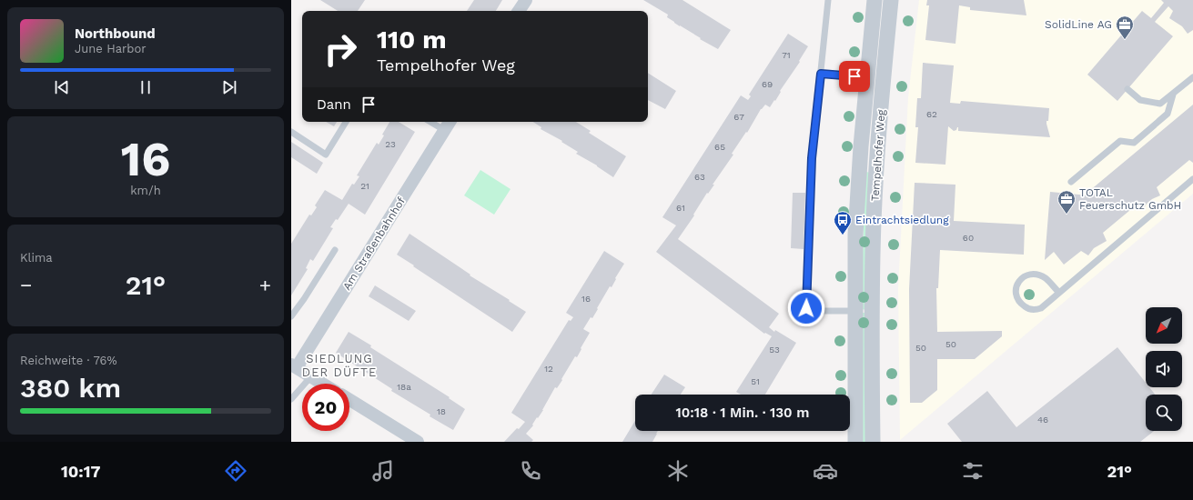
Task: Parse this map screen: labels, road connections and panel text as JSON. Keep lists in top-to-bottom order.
{
  "streets": {
    "street": ["Tempelhofer Weg", "Am Straßenbahnhof"]
  },
  "districts": ["SIEDLUNG DER DÜFTE"],
  "places": {
    "office": ["SolidLine AG", "TOTAL Feuerschutz GmbH"],
    "bus stop": ["Eintrachtsiedlung"]
  },
  "house_numbers": [
    "71",
    "69",
    "62",
    "67",
    "23",
    "65",
    "63",
    "21",
    "61",
    "60",
    "16",
    "50",
    "50",
    "53",
    "12",
    "51",
    "18a",
    "18",
    "46"
  ],
  "north": "bottom left",
  "page": {
    "turn": ["110 m", "Tempelhofer Weg"],
    "song": ["Northbound", "June Harbor"],
    "then": "Dann",
    "tile": [
      ["16", "km/h"],
      "Klima",
      ["Reichweite · 76%", "380 km"]
    ],
    "heat": ["−", "21°", "+"],
    "limit": "20",
    "trip": "10:18 · 1 Min. · 130 m",
    "tabs": ["10:17", "21°"]
  }
}
